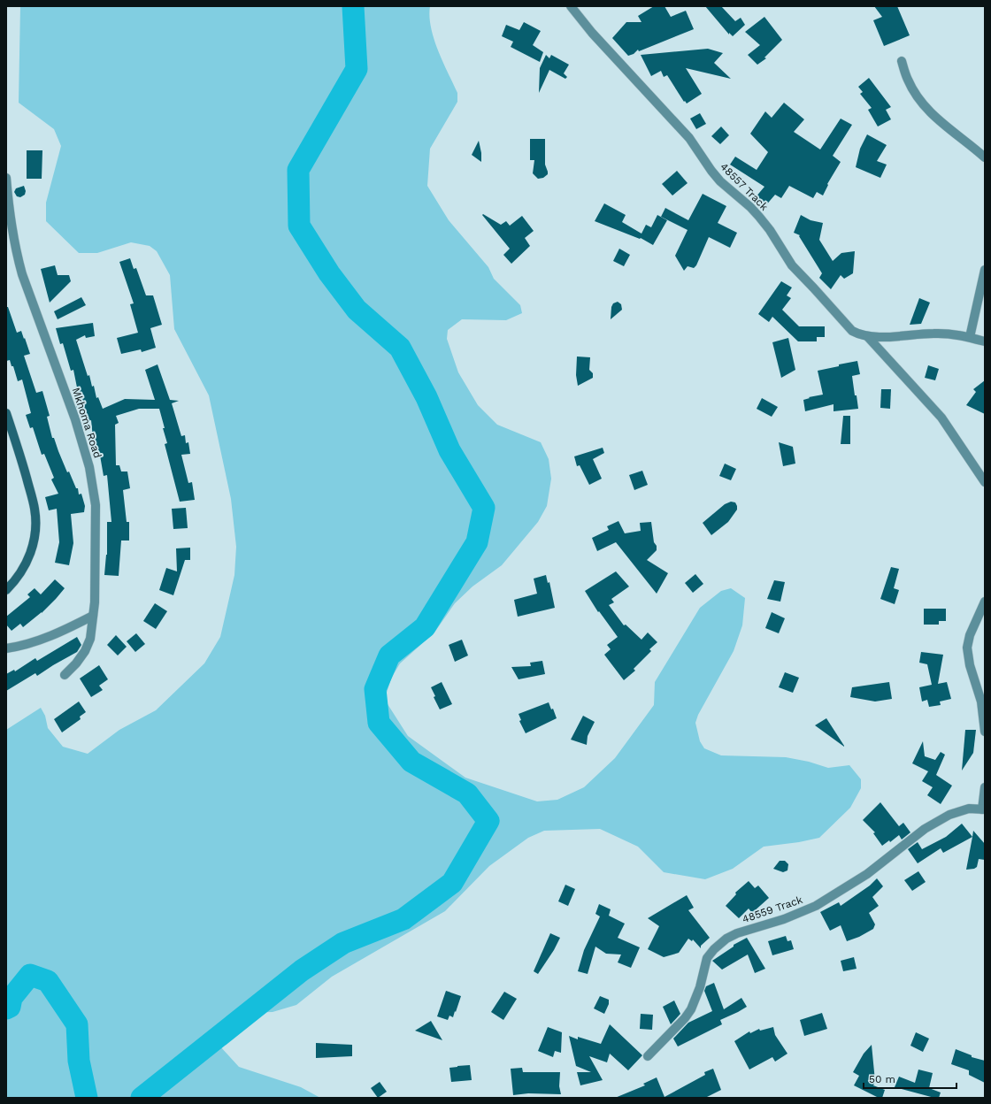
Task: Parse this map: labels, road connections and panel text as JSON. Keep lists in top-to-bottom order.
{
  "streets": {
    "street": ["48557 Track", "Mkhoma Road", "48559 Track"]
  },
  "scale_bar": "50 m"
}
